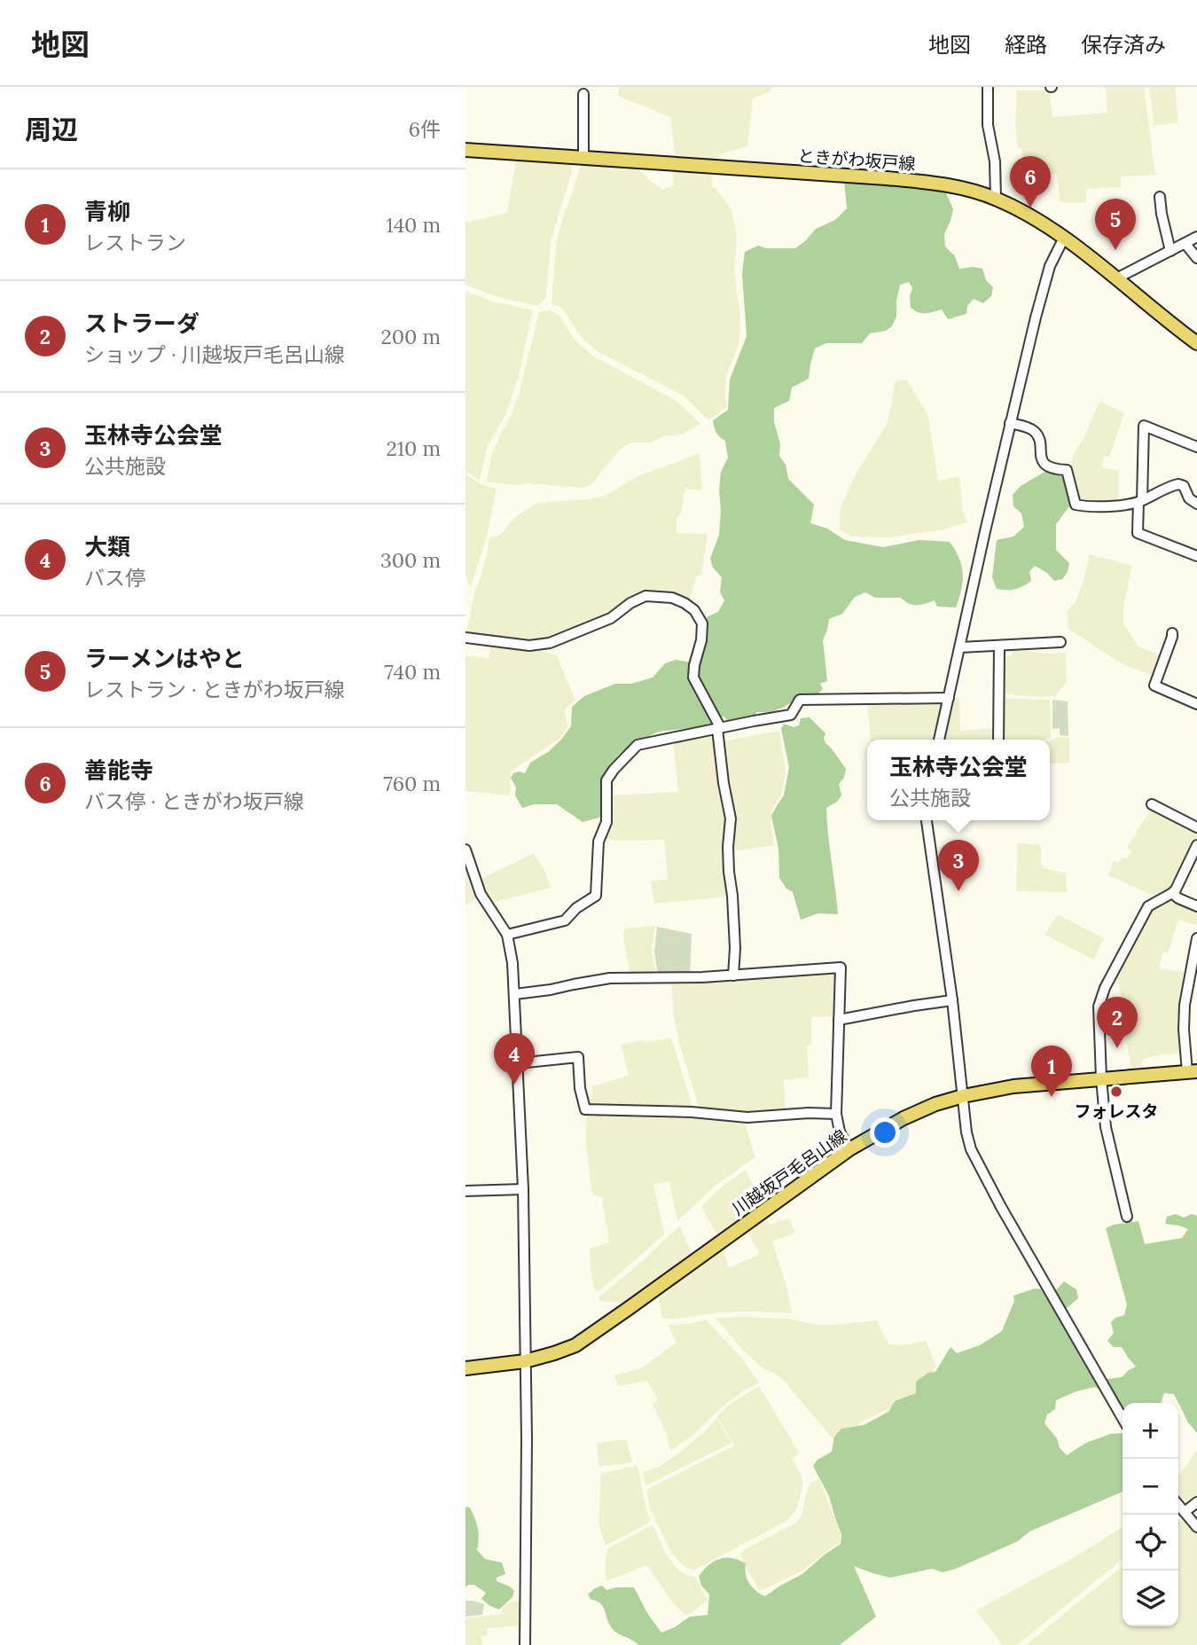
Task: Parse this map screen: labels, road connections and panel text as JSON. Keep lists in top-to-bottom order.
{
  "streets": {
    "main road": ["ときがわ坂戸線", "川越坂戸毛呂山線"]
  },
  "places": ["フォレスタ"],
  "page": {
    "header": "地図",
    "nav": ["地図", "経路", "保存済み"],
    "heading": ["周辺", "6件"],
    "pins": [
      "6",
      "5",
      "3",
      "2",
      "4",
      "1"
    ],
    "list": [
      {
        "mark": "1",
        "name": "青柳",
        "note": "レストラン",
        "value": "140 m"
      },
      {
        "mark": "2",
        "name": "ストラーダ",
        "note": "ショップ · 川越坂戸毛呂山線",
        "value": "200 m"
      },
      {
        "mark": "3",
        "name": "玉林寺公会堂",
        "note": "公共施設",
        "value": "210 m"
      },
      {
        "mark": "4",
        "name": "大類",
        "note": "バス停",
        "value": "300 m"
      },
      {
        "mark": "5",
        "name": "ラーメンはやと",
        "note": "レストラン · ときがわ坂戸線",
        "value": "740 m"
      },
      {
        "mark": "6",
        "name": "善能寺",
        "note": "バス停 · ときがわ坂戸線",
        "value": "760 m"
      }
    ],
    "popup": ["玉林寺公会堂", "公共施設"],
    "map_buttons": ["+", "−"]
  }
}
